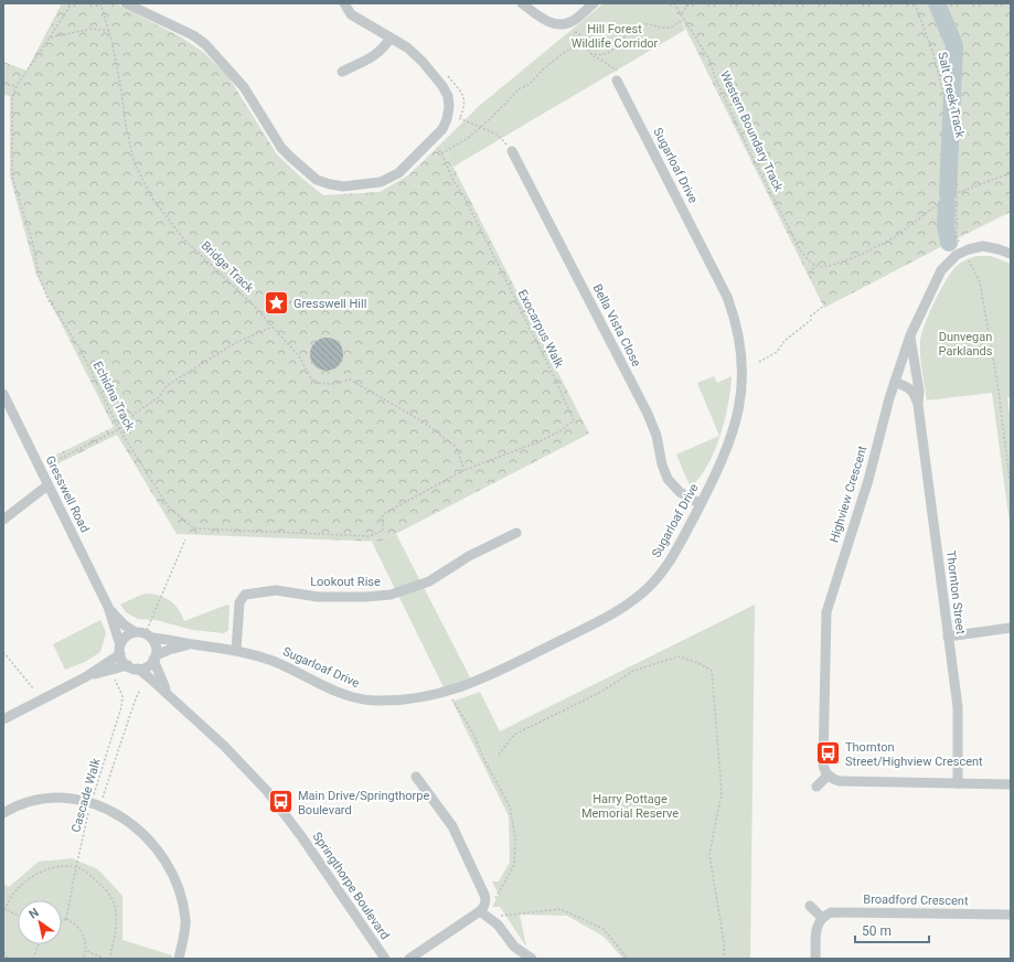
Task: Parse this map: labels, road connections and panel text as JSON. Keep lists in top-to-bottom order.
{
  "streets": {
    "street": [
      "Sugarloaf Drive",
      "Bella Vista Close",
      "Gresswell Road",
      "Highview Crescent",
      "Lookout Rise",
      "Thornton Street",
      "Springthorpe Boulevard",
      "Broadford Crescent"
    ],
    "path": [
      "Salt Creek Track",
      "Western Boundary Track",
      "Bridge Track",
      "Exocarpus Walk",
      "Echidna Track",
      "Cascade Walk"
    ]
  },
  "crossings": [
    ["Salt Creek Track", "Highview Crescent"],
    ["Sugarloaf Drive", "Bella Vista Close"],
    ["Sugarloaf Drive", "Gresswell Road"],
    ["Sugarloaf Drive", "Lookout Rise"],
    ["Sugarloaf Drive", "Springthorpe Boulevard"],
    ["Bridge Track", "Exocarpus Walk"],
    ["Bridge Track", "Echidna Track"],
    ["Exocarpus Walk", "Echidna Track"],
    ["Gresswell Road", "Springthorpe Boulevard"],
    ["Highview Crescent", "Thornton Street"]
  ],
  "parks": ["Hill Forest Wildlife Corridor", "Dunvegan Parklands", "Harry Pottage Memorial Reserve"],
  "places": {
    "place": ["Gresswell Hill"],
    "bus stop": ["Thornton Street/Highview Crescent", "Main Drive/Springthorpe Boulevard"]
  },
  "scale_bar": "50 m",
  "north": "top left"
}
